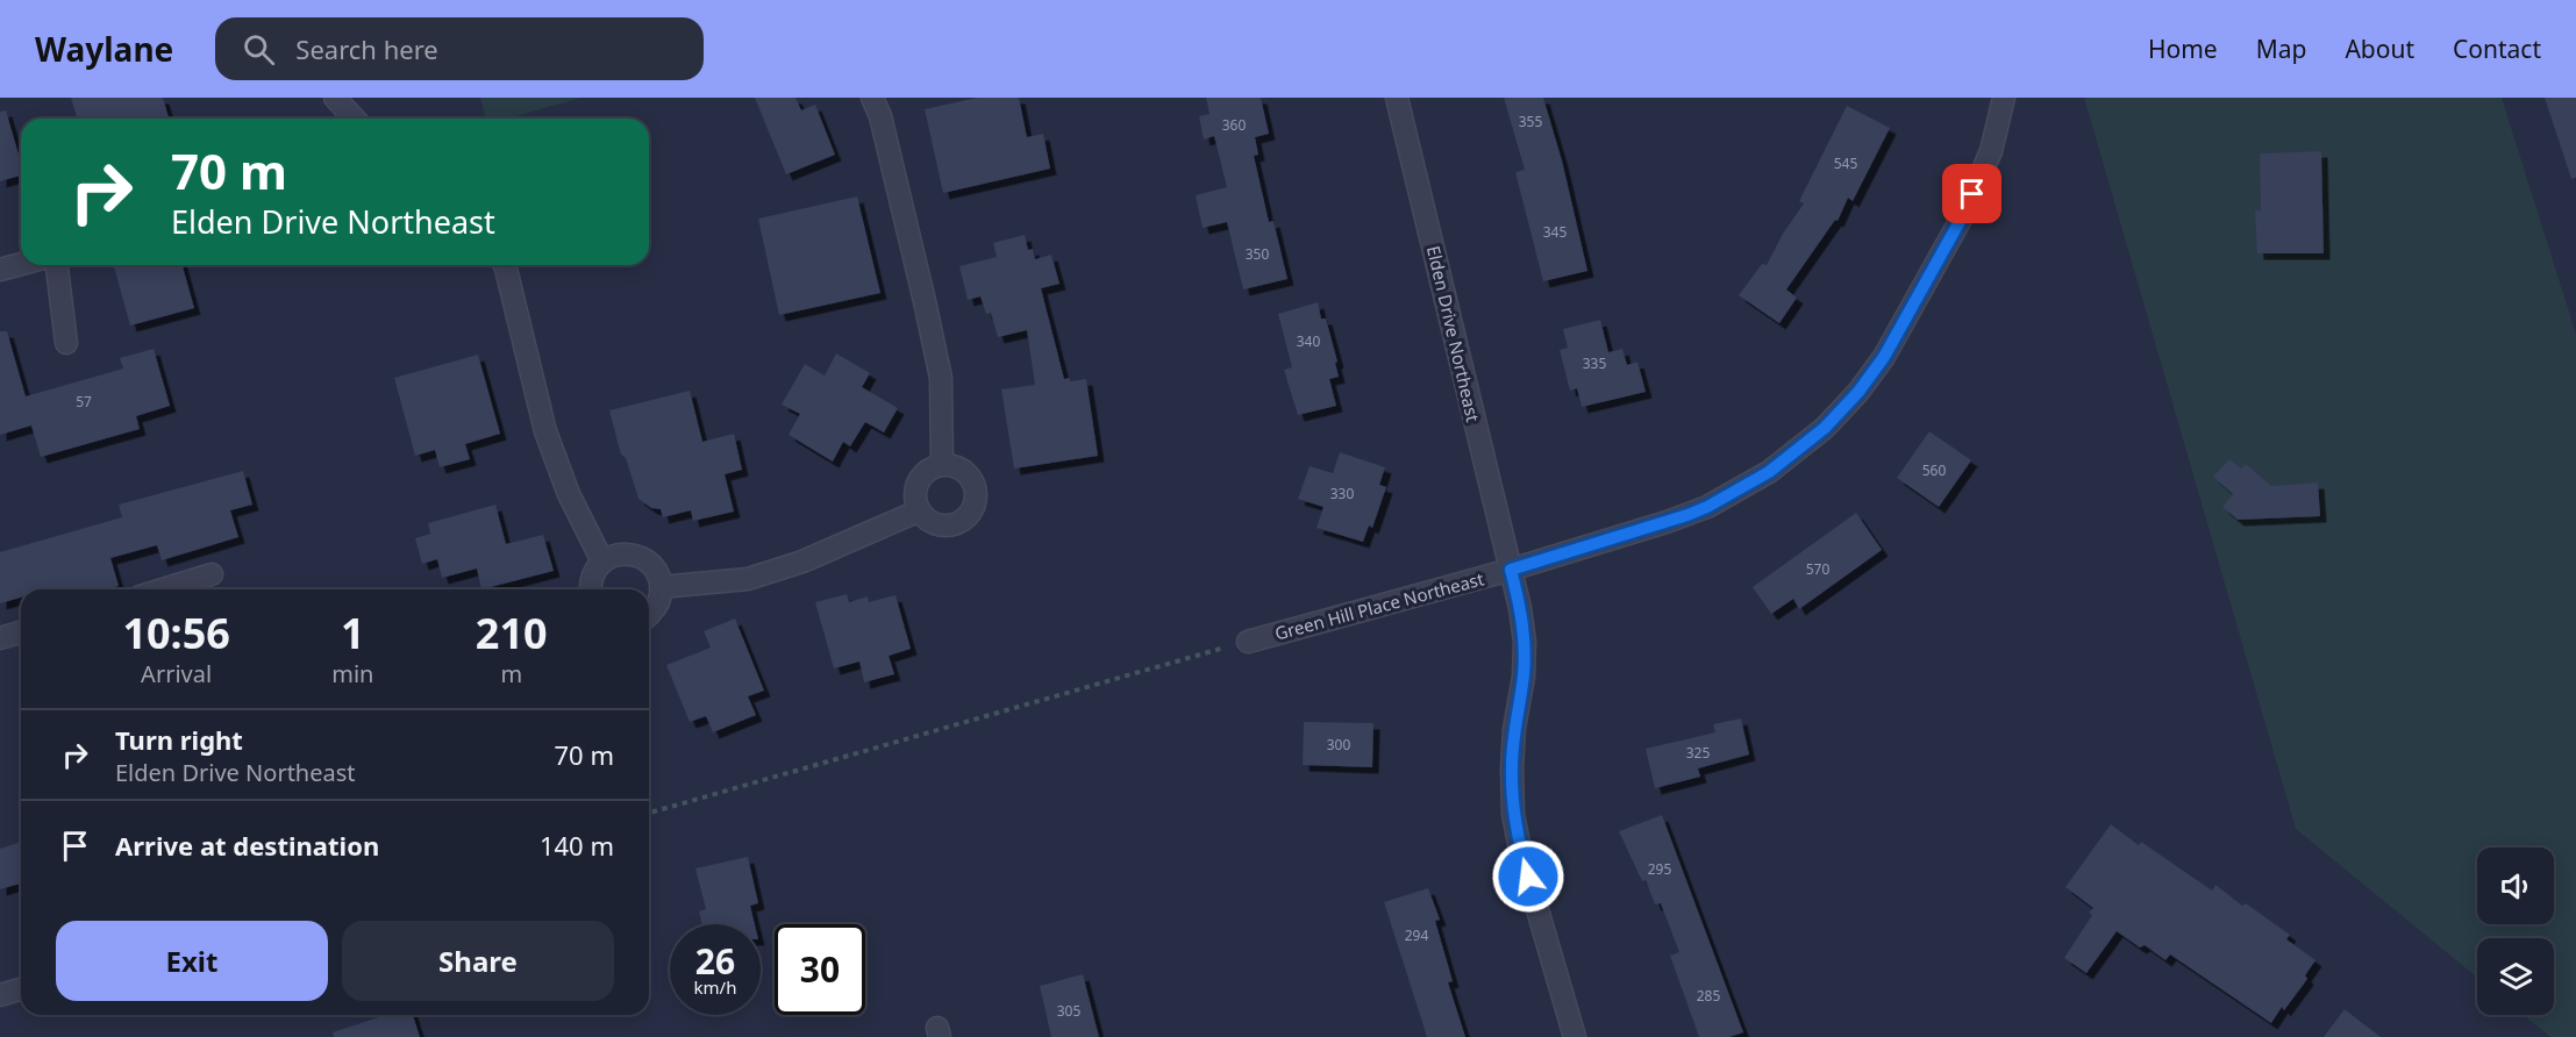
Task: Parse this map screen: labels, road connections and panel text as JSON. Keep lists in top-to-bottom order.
{
  "streets": {
    "street": ["Elden Drive Northeast", "Green Hill Place Northeast"]
  },
  "crossings": [
    ["Elden Drive Northeast", "Green Hill Place Northeast"]
  ],
  "house_numbers": [
    "355",
    "360",
    "545",
    "345",
    "350",
    "340",
    "335",
    "57",
    "560",
    "330",
    "570",
    "300",
    "325",
    "295",
    "294",
    "285",
    "305"
  ],
  "page": {
    "header": "Waylane",
    "search": "Search here",
    "nav": [
      "Home",
      "Map",
      "About",
      "Contact"
    ],
    "turn": ["70 m", "Elden Drive Northeast"],
    "eta": [
      "10:56",
      "Arrival",
      "1",
      "min",
      "210",
      "m"
    ],
    "list": [
      {
        "name": "Turn right",
        "note": "Elden Drive Northeast",
        "value": "70 m"
      },
      {
        "name": "Arrive at destination",
        "value": "140 m"
      }
    ],
    "buttons": ["Exit", "Share"],
    "speed": "26 km/h",
    "limit": "30"
  }
}
